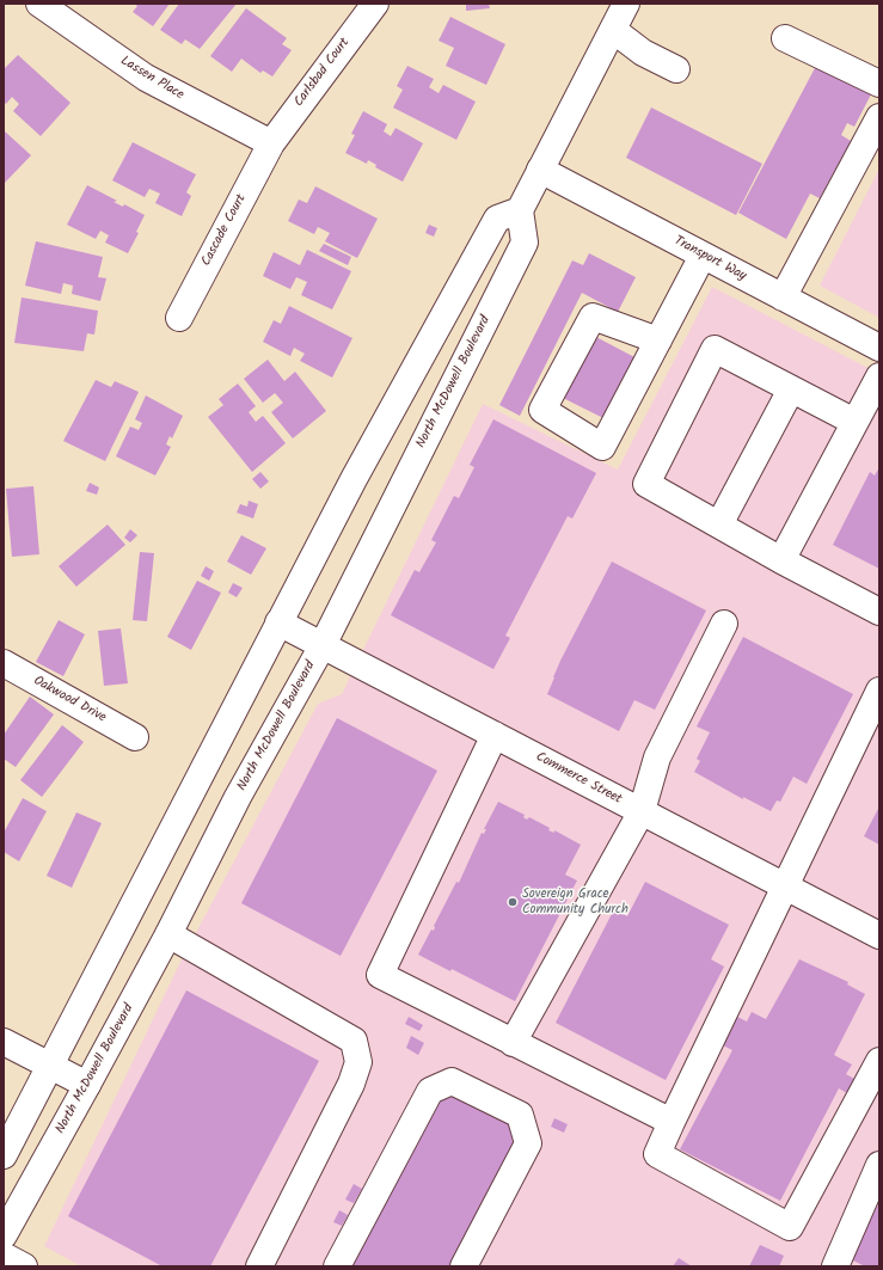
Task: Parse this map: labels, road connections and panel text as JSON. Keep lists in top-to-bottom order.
{
  "streets": {
    "main road": [
      "Carlsbad Court",
      "Lassen Place",
      "Cascade Court",
      "Transport Way",
      "North McDowell Boulevard",
      "Oakwood Drive",
      "Commerce Street"
    ]
  },
  "crossings": [
    ["Carlsbad Court", "Lassen Place"],
    ["Carlsbad Court", "Cascade Court"],
    ["Lassen Place", "Cascade Court"],
    ["North McDowell Boulevard", "Commerce Street"]
  ],
  "places": ["Sovereign Grace Community Church"]
}
